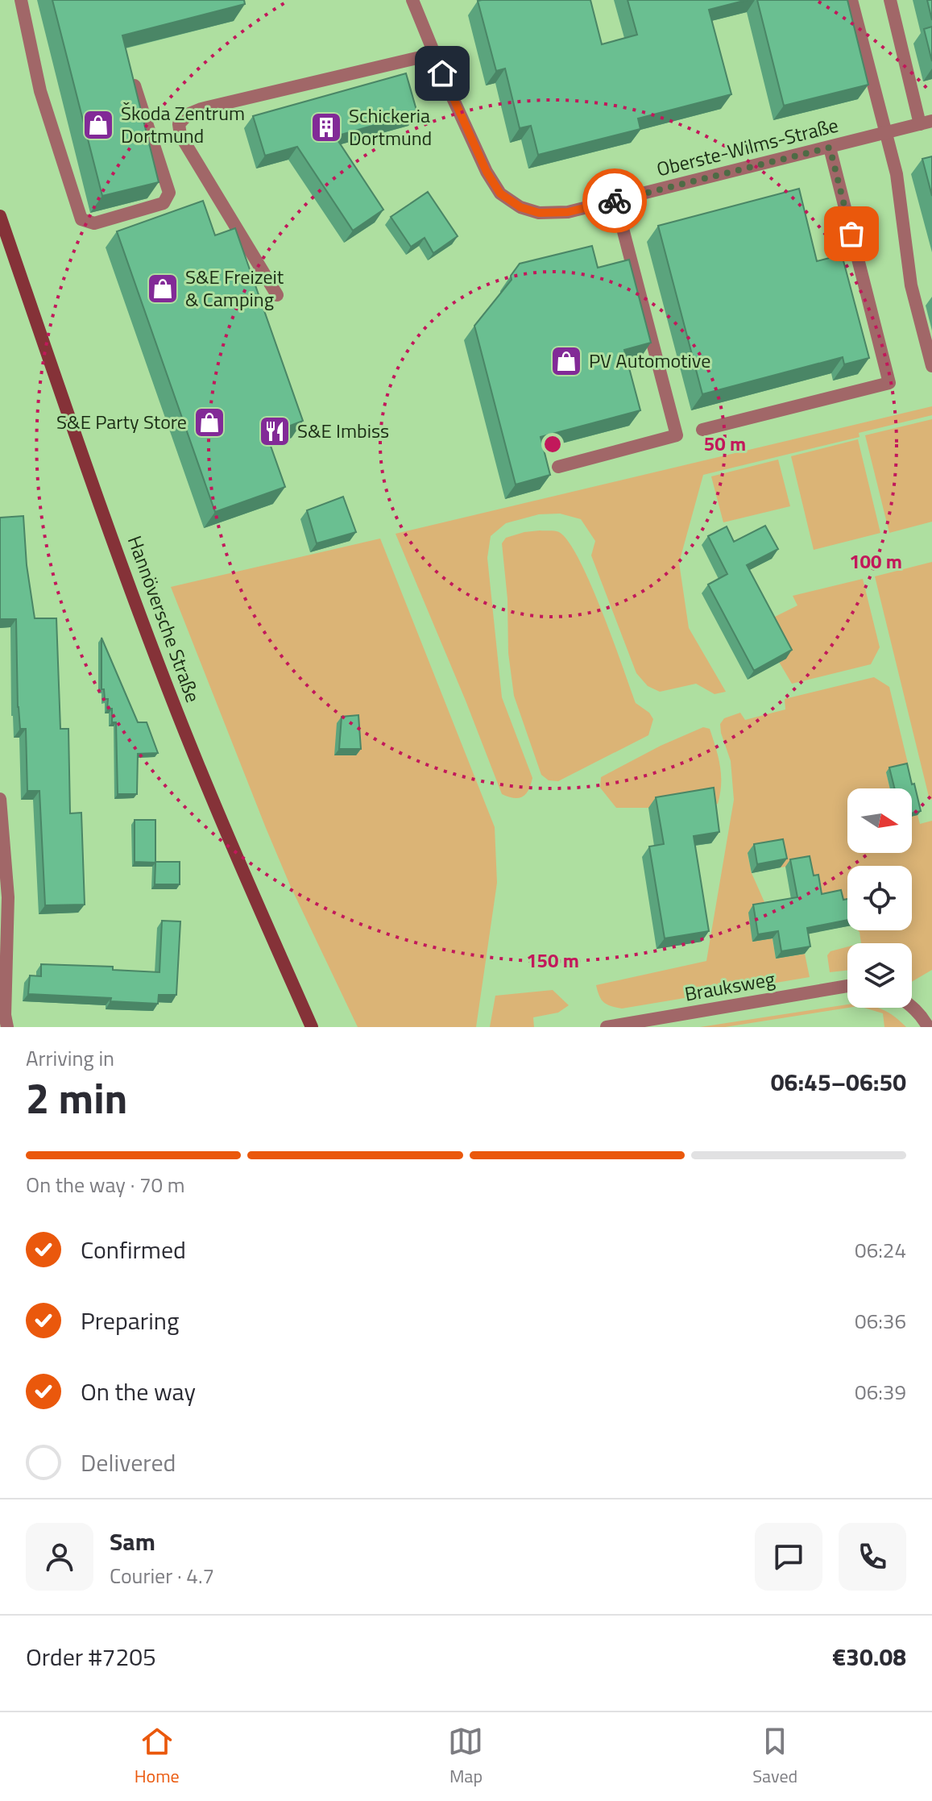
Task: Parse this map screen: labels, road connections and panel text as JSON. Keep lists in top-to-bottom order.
{
  "streets": {
    "main road": ["Hannöversche Straße"],
    "street": ["Oberste-Wilms-Straße", "Brauksweg"]
  },
  "places": {
    "shop": [
      "Škoda Zentrum Dortmund",
      "S&E Freizeit & Camping",
      "PV Automotive",
      "S&E Party Store"
    ],
    "building": ["Schickeria Dortmund"],
    "restaurant": ["S&E Imbiss"]
  },
  "north": "right",
  "page": {
    "heading": ["2 min", "Arriving in", "06:45–06:50"],
    "panel": [
      "Sam",
      "Courier · 4.7",
      "Order #7205",
      "€30.08"
    ],
    "bar": "On the way · 70 m",
    "list": [
      ["Confirmed", "06:24"],
      ["Preparing", "06:36"],
      ["On the way", "06:39"],
      "Delivered"
    ],
    "tabs": ["Home", "Map", "Saved"]
  },
  "rings": ["50 m", "100 m", "150 m"]
}
